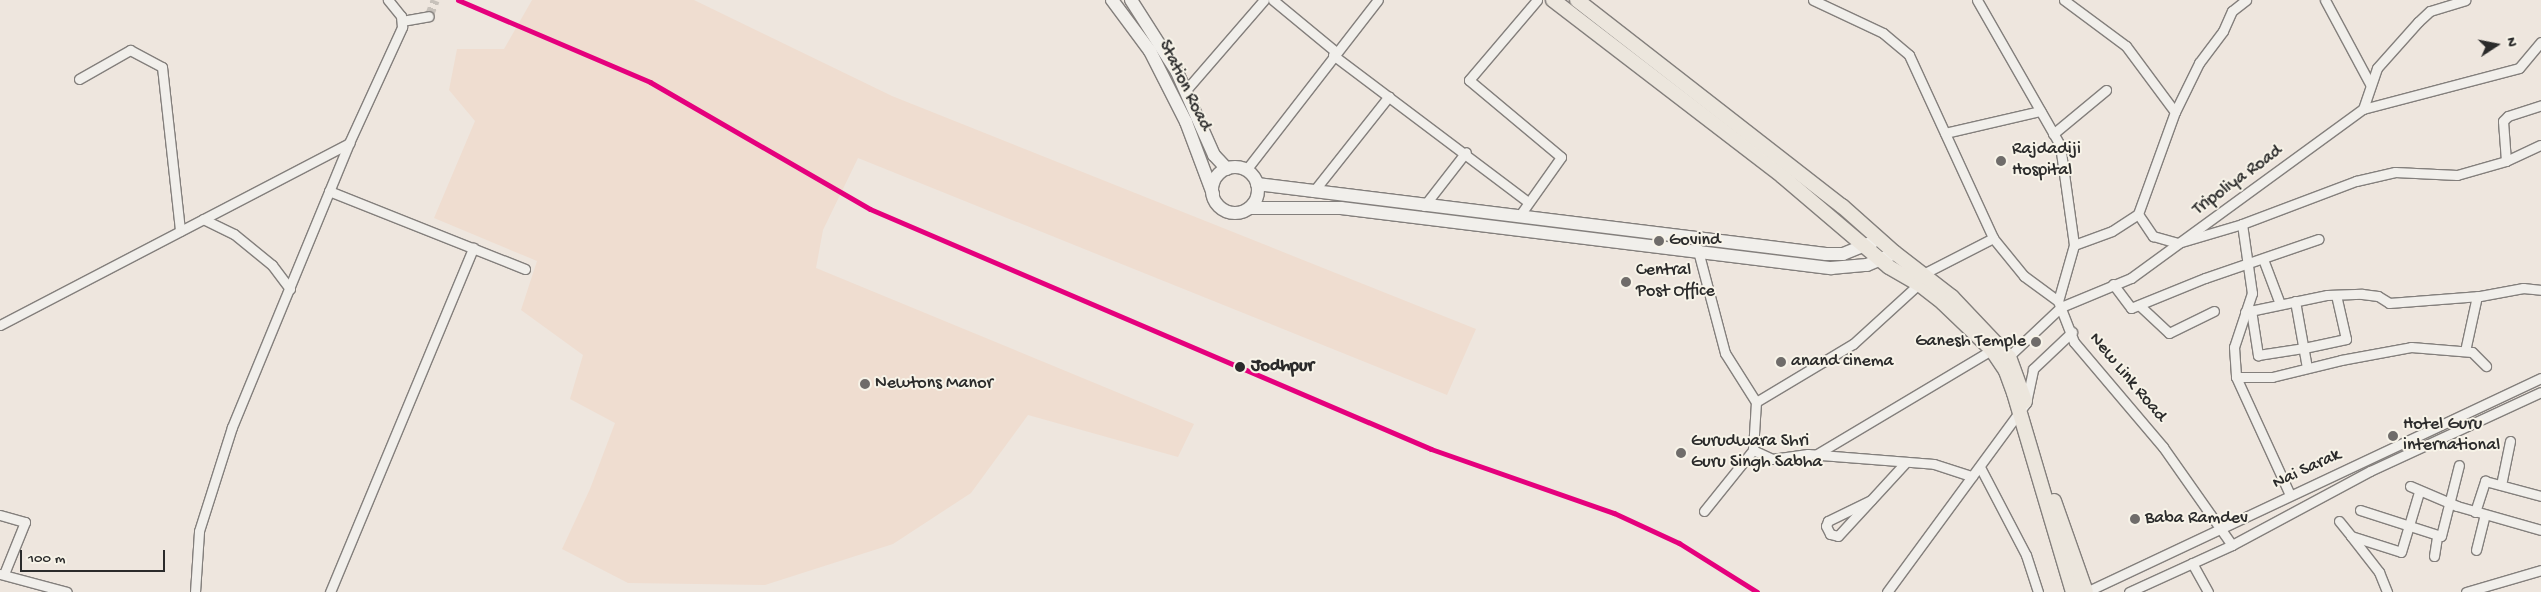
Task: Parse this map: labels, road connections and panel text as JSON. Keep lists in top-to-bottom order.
{
  "streets": {
    "street": [
      "Station Road",
      "Tripoliya Road",
      "New Link Road",
      "Nai Sarak"
    ]
  },
  "crossings": [
    ["Tripoliya Road", "New Link Road"],
    ["New Link Road", "Nai Sarak"]
  ],
  "places": [
    "Rajdadiji Hospital",
    "Govind",
    "Central Post Office",
    "Ganesh Temple",
    "anand cinema",
    "Jodhpur",
    "Newtons Manor",
    "Hotel Guru international",
    "Gurudwara Shri Guru Singh Sabha",
    "Baba Ramdev"
  ],
  "scale_bar": "100 m",
  "north": "right"
}
